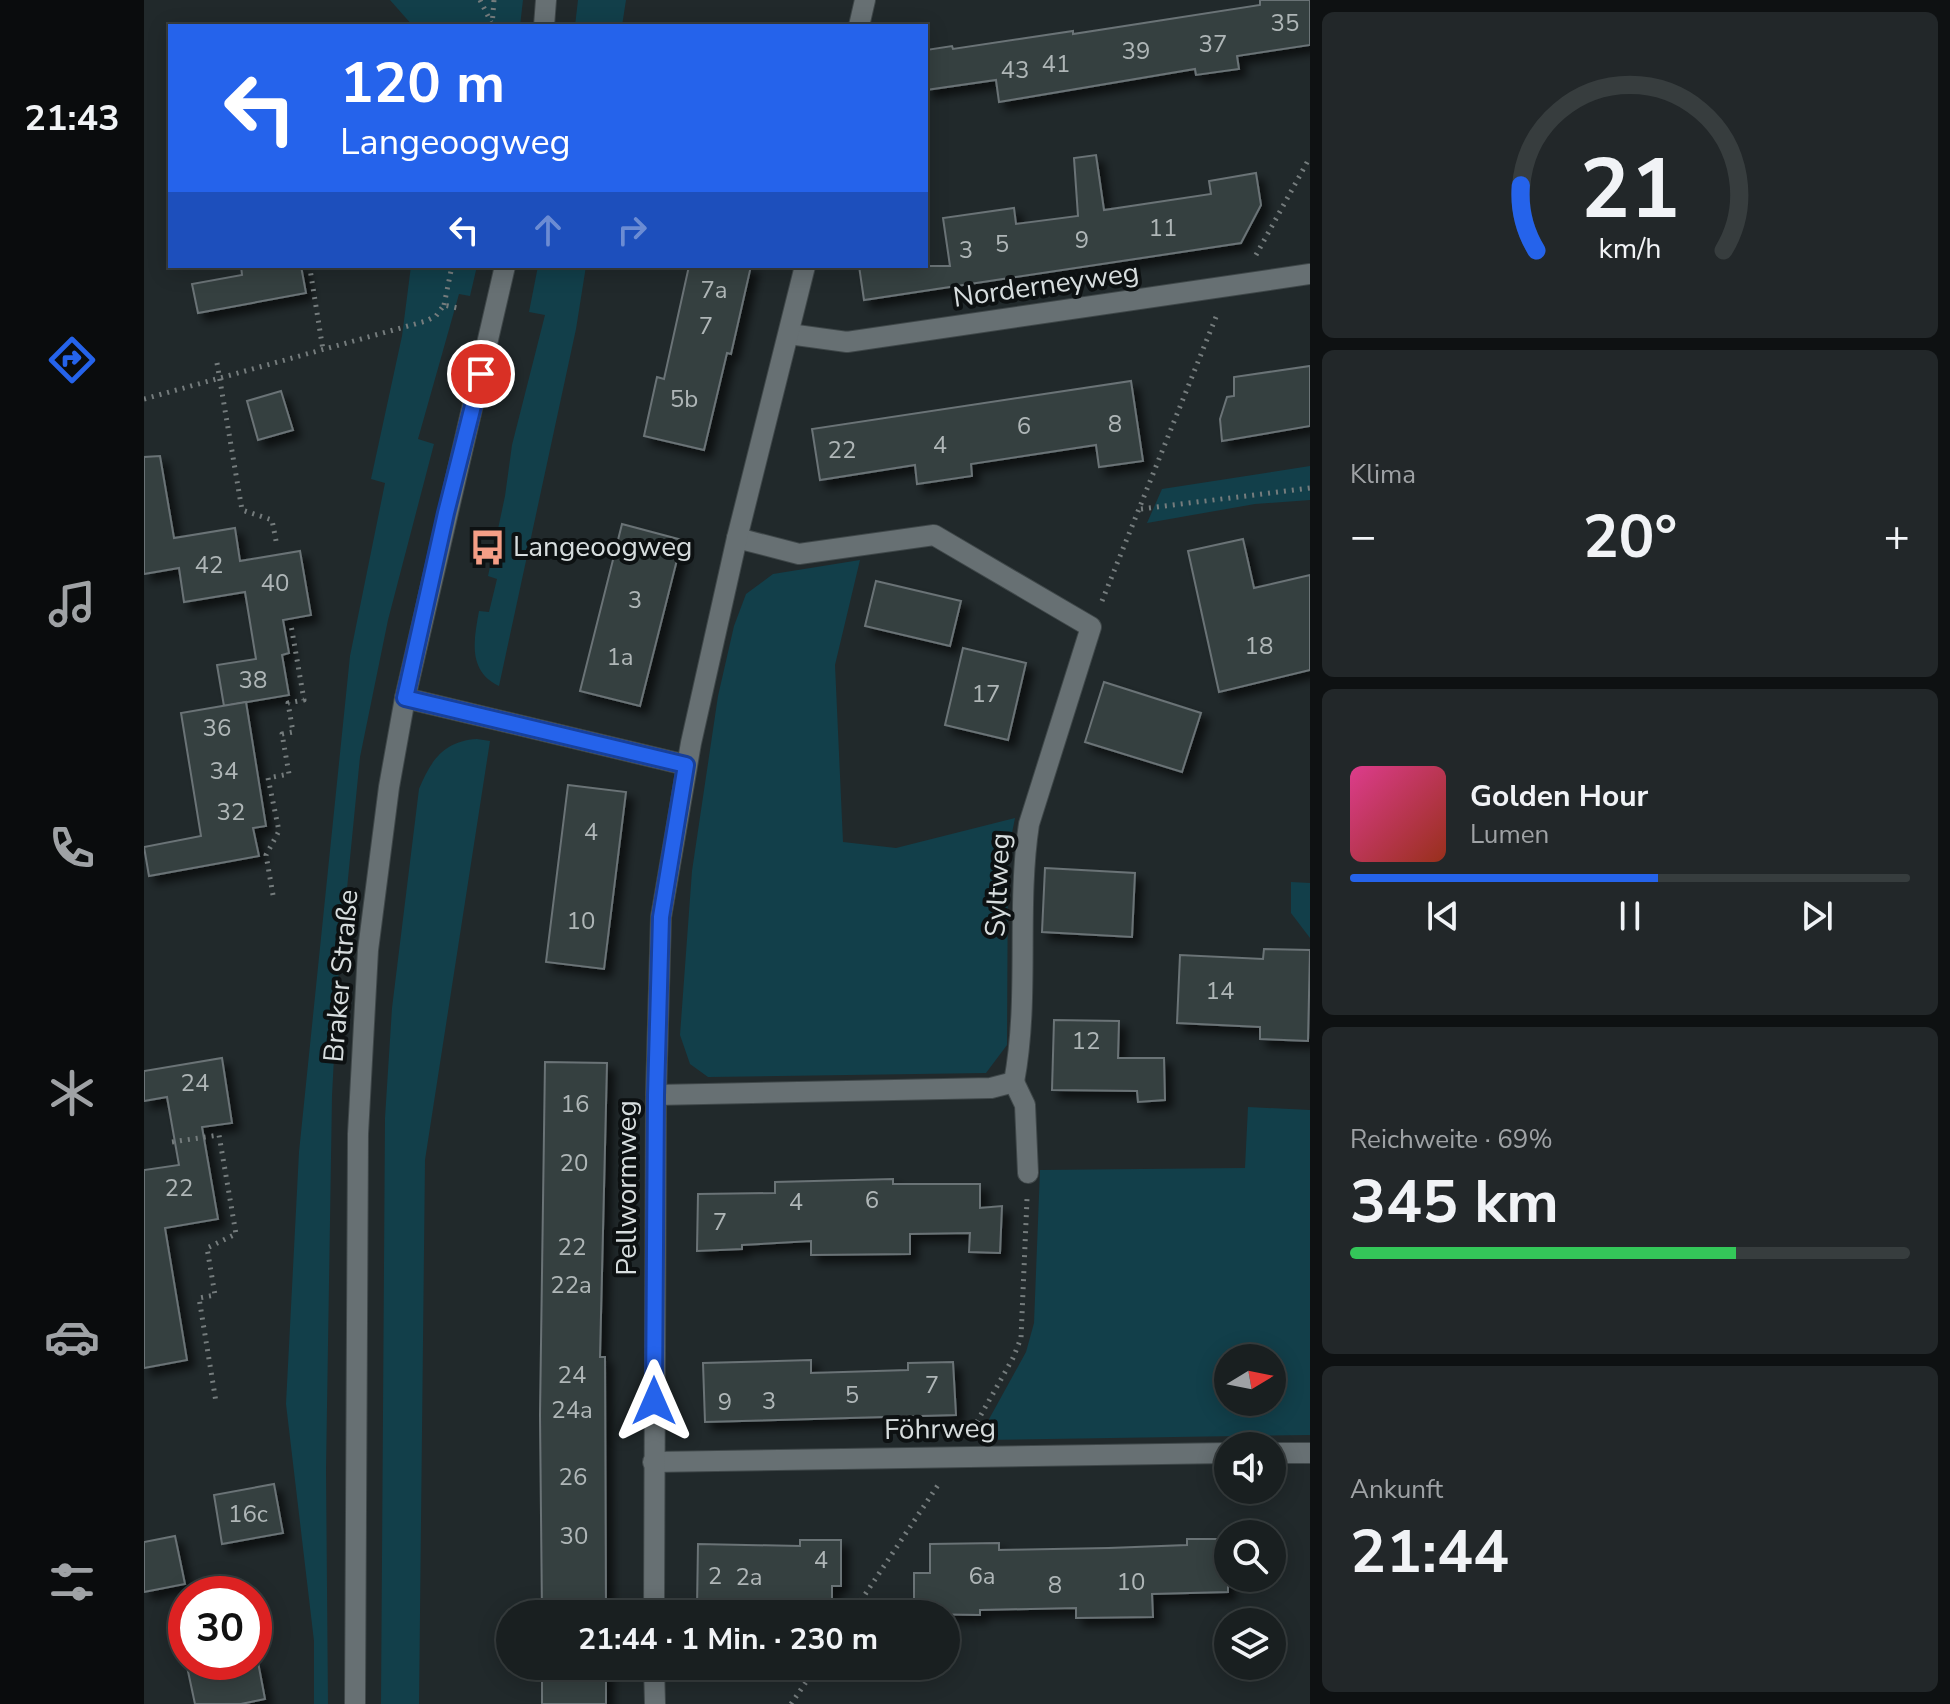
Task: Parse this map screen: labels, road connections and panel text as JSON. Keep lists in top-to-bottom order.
{
  "streets": {
    "street": [
      "Norderneyweg",
      "Syltweg",
      "Braker Straße",
      "Pellwormweg",
      "Föhrweg"
    ]
  },
  "crossings": [
    ["Pellwormweg", "Föhrweg"]
  ],
  "places": {
    "bus stop": ["Langeoogweg"]
  },
  "house_numbers": [
    "35",
    "37",
    "39",
    "41",
    "43",
    "11",
    "9",
    "5",
    "3",
    "7a",
    "7",
    "5b",
    "8",
    "6",
    "4",
    "22",
    "42",
    "40",
    "3",
    "18",
    "1a",
    "38",
    "17",
    "36",
    "34",
    "32",
    "4",
    "10",
    "14",
    "12",
    "24",
    "16",
    "20",
    "22",
    "6",
    "4",
    "7",
    "22",
    "22a",
    "24",
    "7",
    "5",
    "3",
    "9",
    "24a",
    "26",
    "16c",
    "30",
    "4",
    "2",
    "6a",
    "2a",
    "10",
    "8"
  ],
  "north": "right",
  "page": {
    "tabs": "21:43",
    "turn": ["120 m", "Langeoogweg"],
    "tile": [
      "Klima",
      ["Reichweite · 69%", "345 km"],
      ["Ankunft", "21:44"]
    ],
    "heat": ["−", "20°", "+"],
    "song": ["Golden Hour", "Lumen"],
    "limit": "30",
    "trip": "21:44 · 1 Min. · 230 m",
    "gauge": ["21", "km/h"]
  }
}
